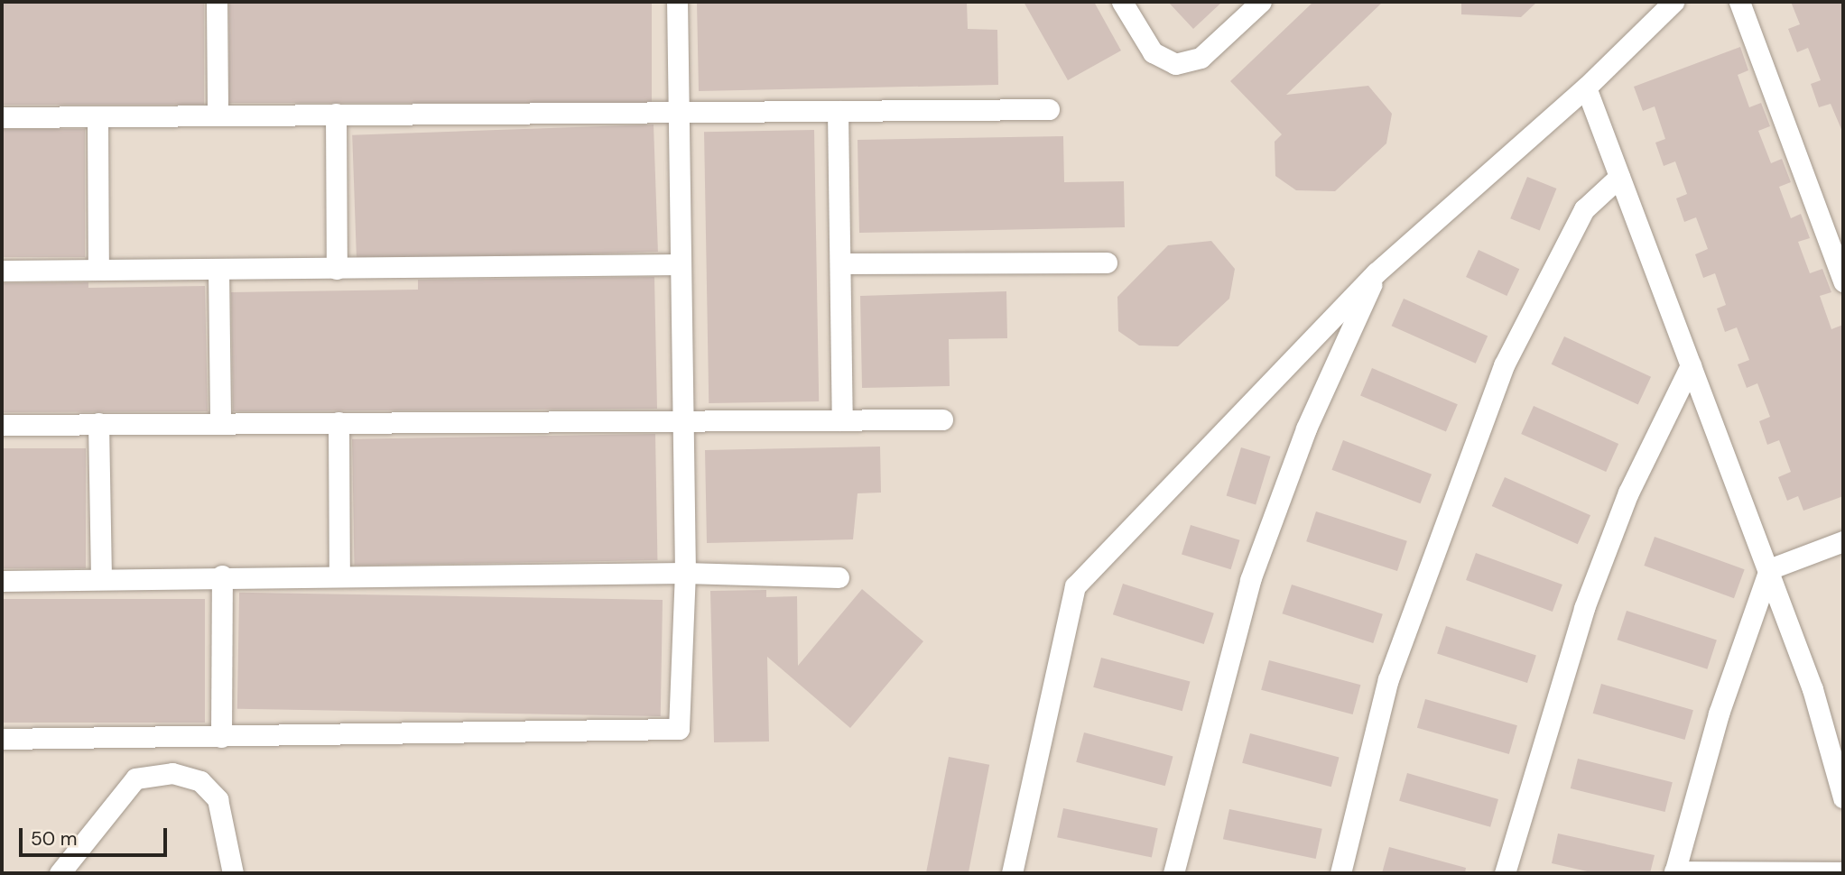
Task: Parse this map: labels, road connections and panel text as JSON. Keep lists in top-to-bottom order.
{
  "scale_bar": "50 m"
}
